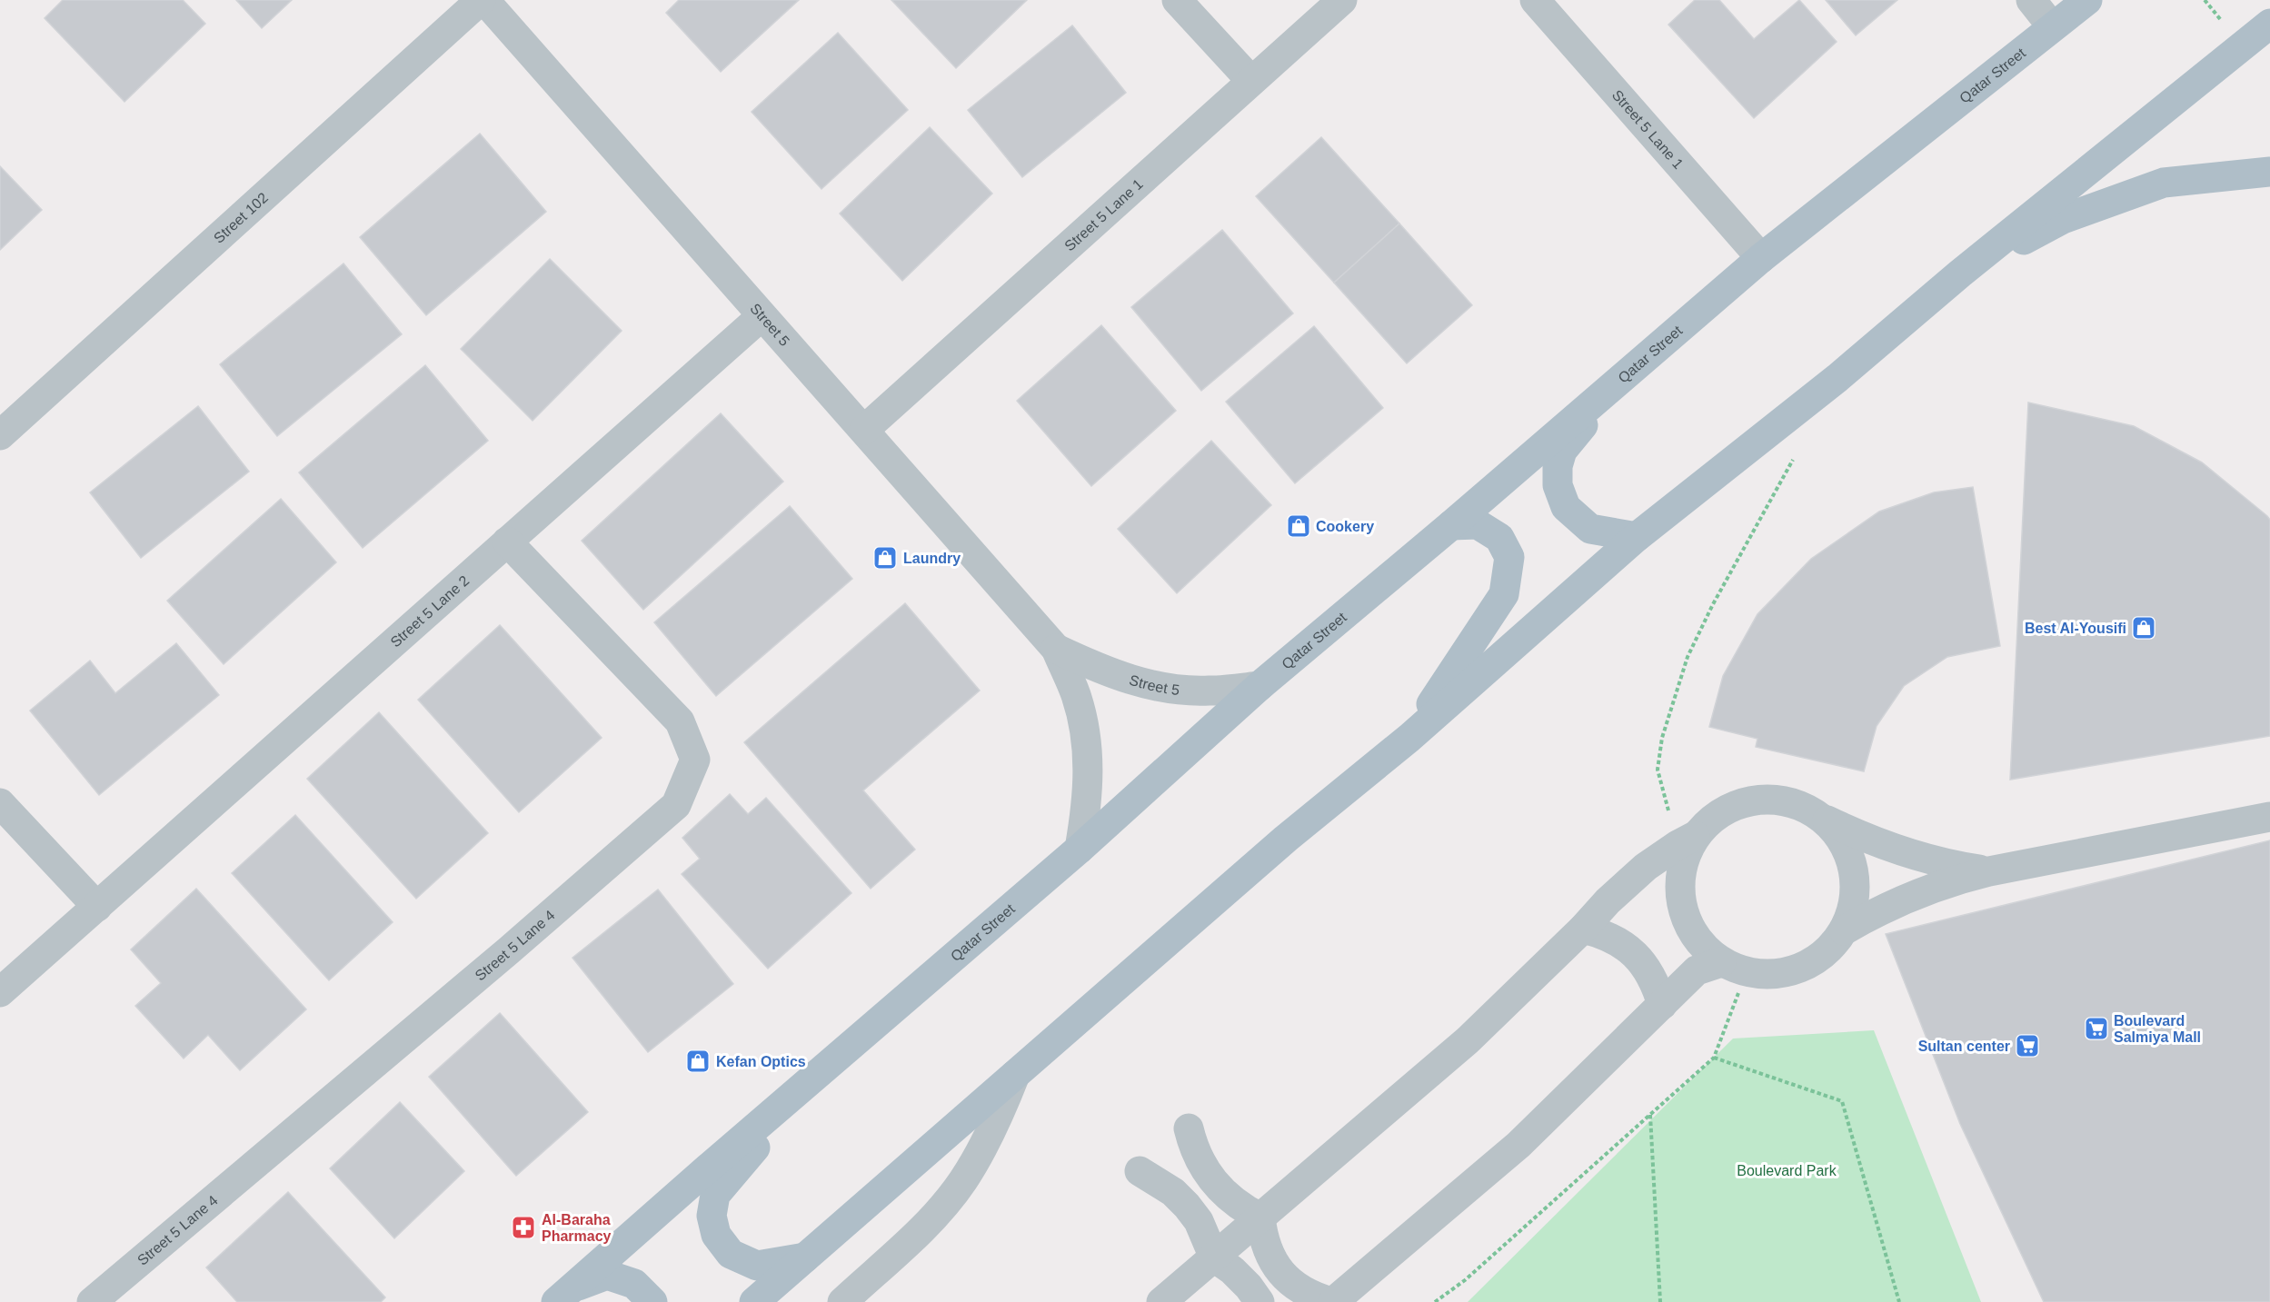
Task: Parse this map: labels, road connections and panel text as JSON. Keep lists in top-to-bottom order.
{
  "streets": {
    "main road": ["Qatar Street"],
    "street": [
      "Street 5 Lane 1",
      "Street 102",
      "Street 5",
      "Street 5 Lane 2",
      "Street 5 Lane 4"
    ]
  },
  "crossings": [
    ["Qatar Street", "Street 5 Lane 1"],
    ["Qatar Street", "Street 5"],
    ["Street 5 Lane 1", "Street 5"],
    ["Street 102", "Street 5"],
    ["Street 5", "Street 5 Lane 2"],
    ["Street 5 Lane 2", "Street 5 Lane 4"]
  ],
  "parks": ["Boulevard Park"],
  "places": {
    "shop": [
      "Cookery",
      "Laundry",
      "Best Al-Yousifi",
      "Kefan Optics"
    ],
    "supermarket": ["Boulevard Salmiya Mall", "Sultan center"],
    "pharmacy": ["Al-Baraha Pharmacy"]
  }
}
